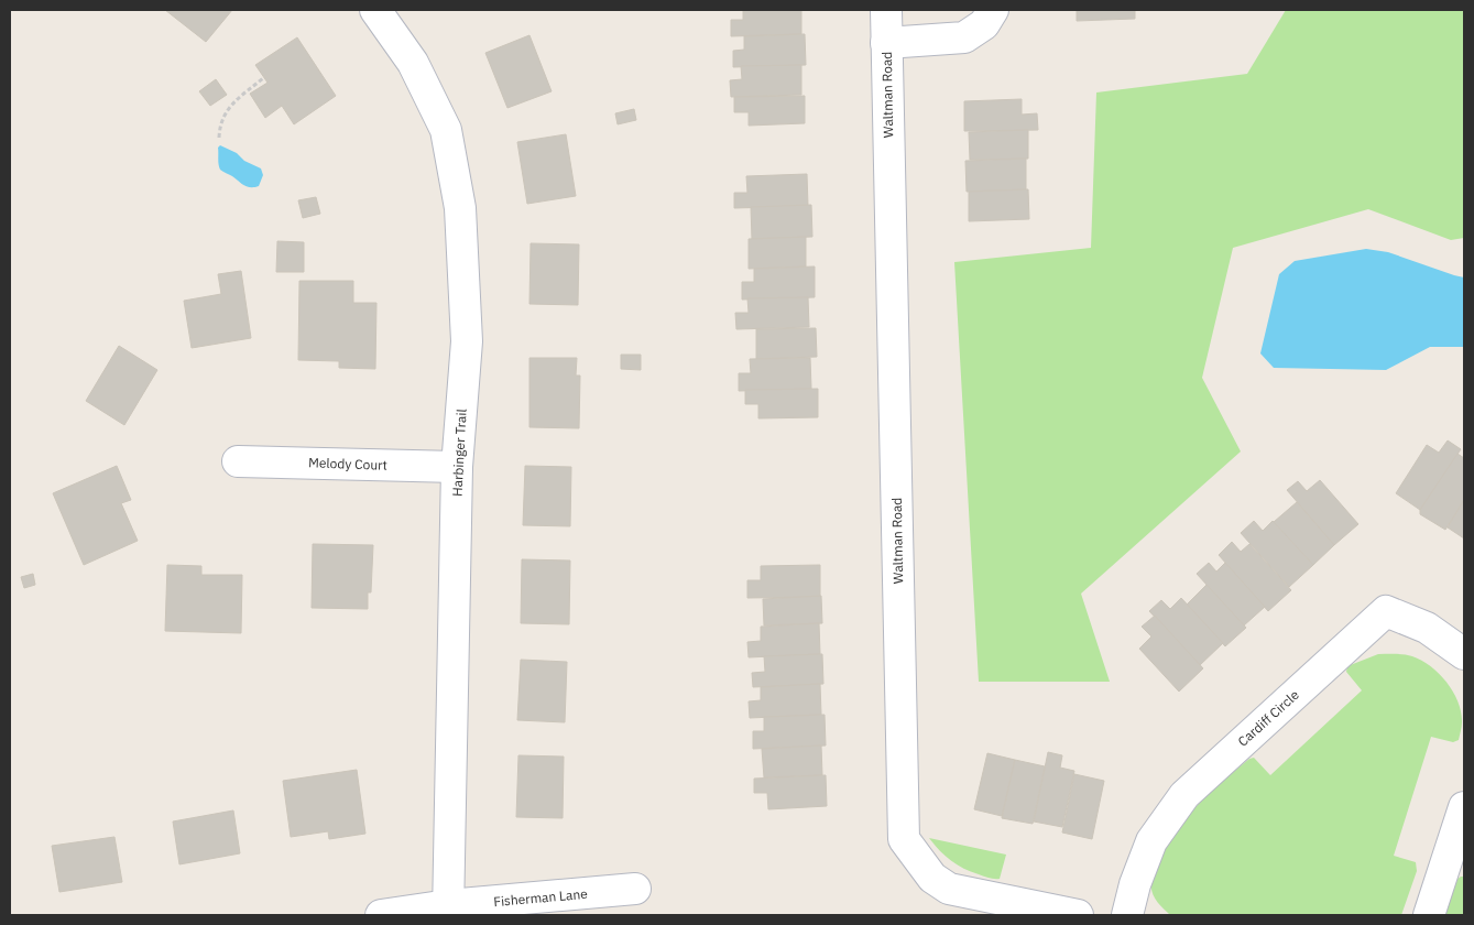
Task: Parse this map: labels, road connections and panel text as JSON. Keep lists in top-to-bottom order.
{
  "streets": {
    "street": [
      "Waltman Road",
      "Harbinger Trail",
      "Melody Court",
      "Cardiff Circle",
      "Fisherman Lane"
    ]
  },
  "crossings": [
    ["Harbinger Trail", "Melody Court"],
    ["Harbinger Trail", "Fisherman Lane"]
  ]
}
